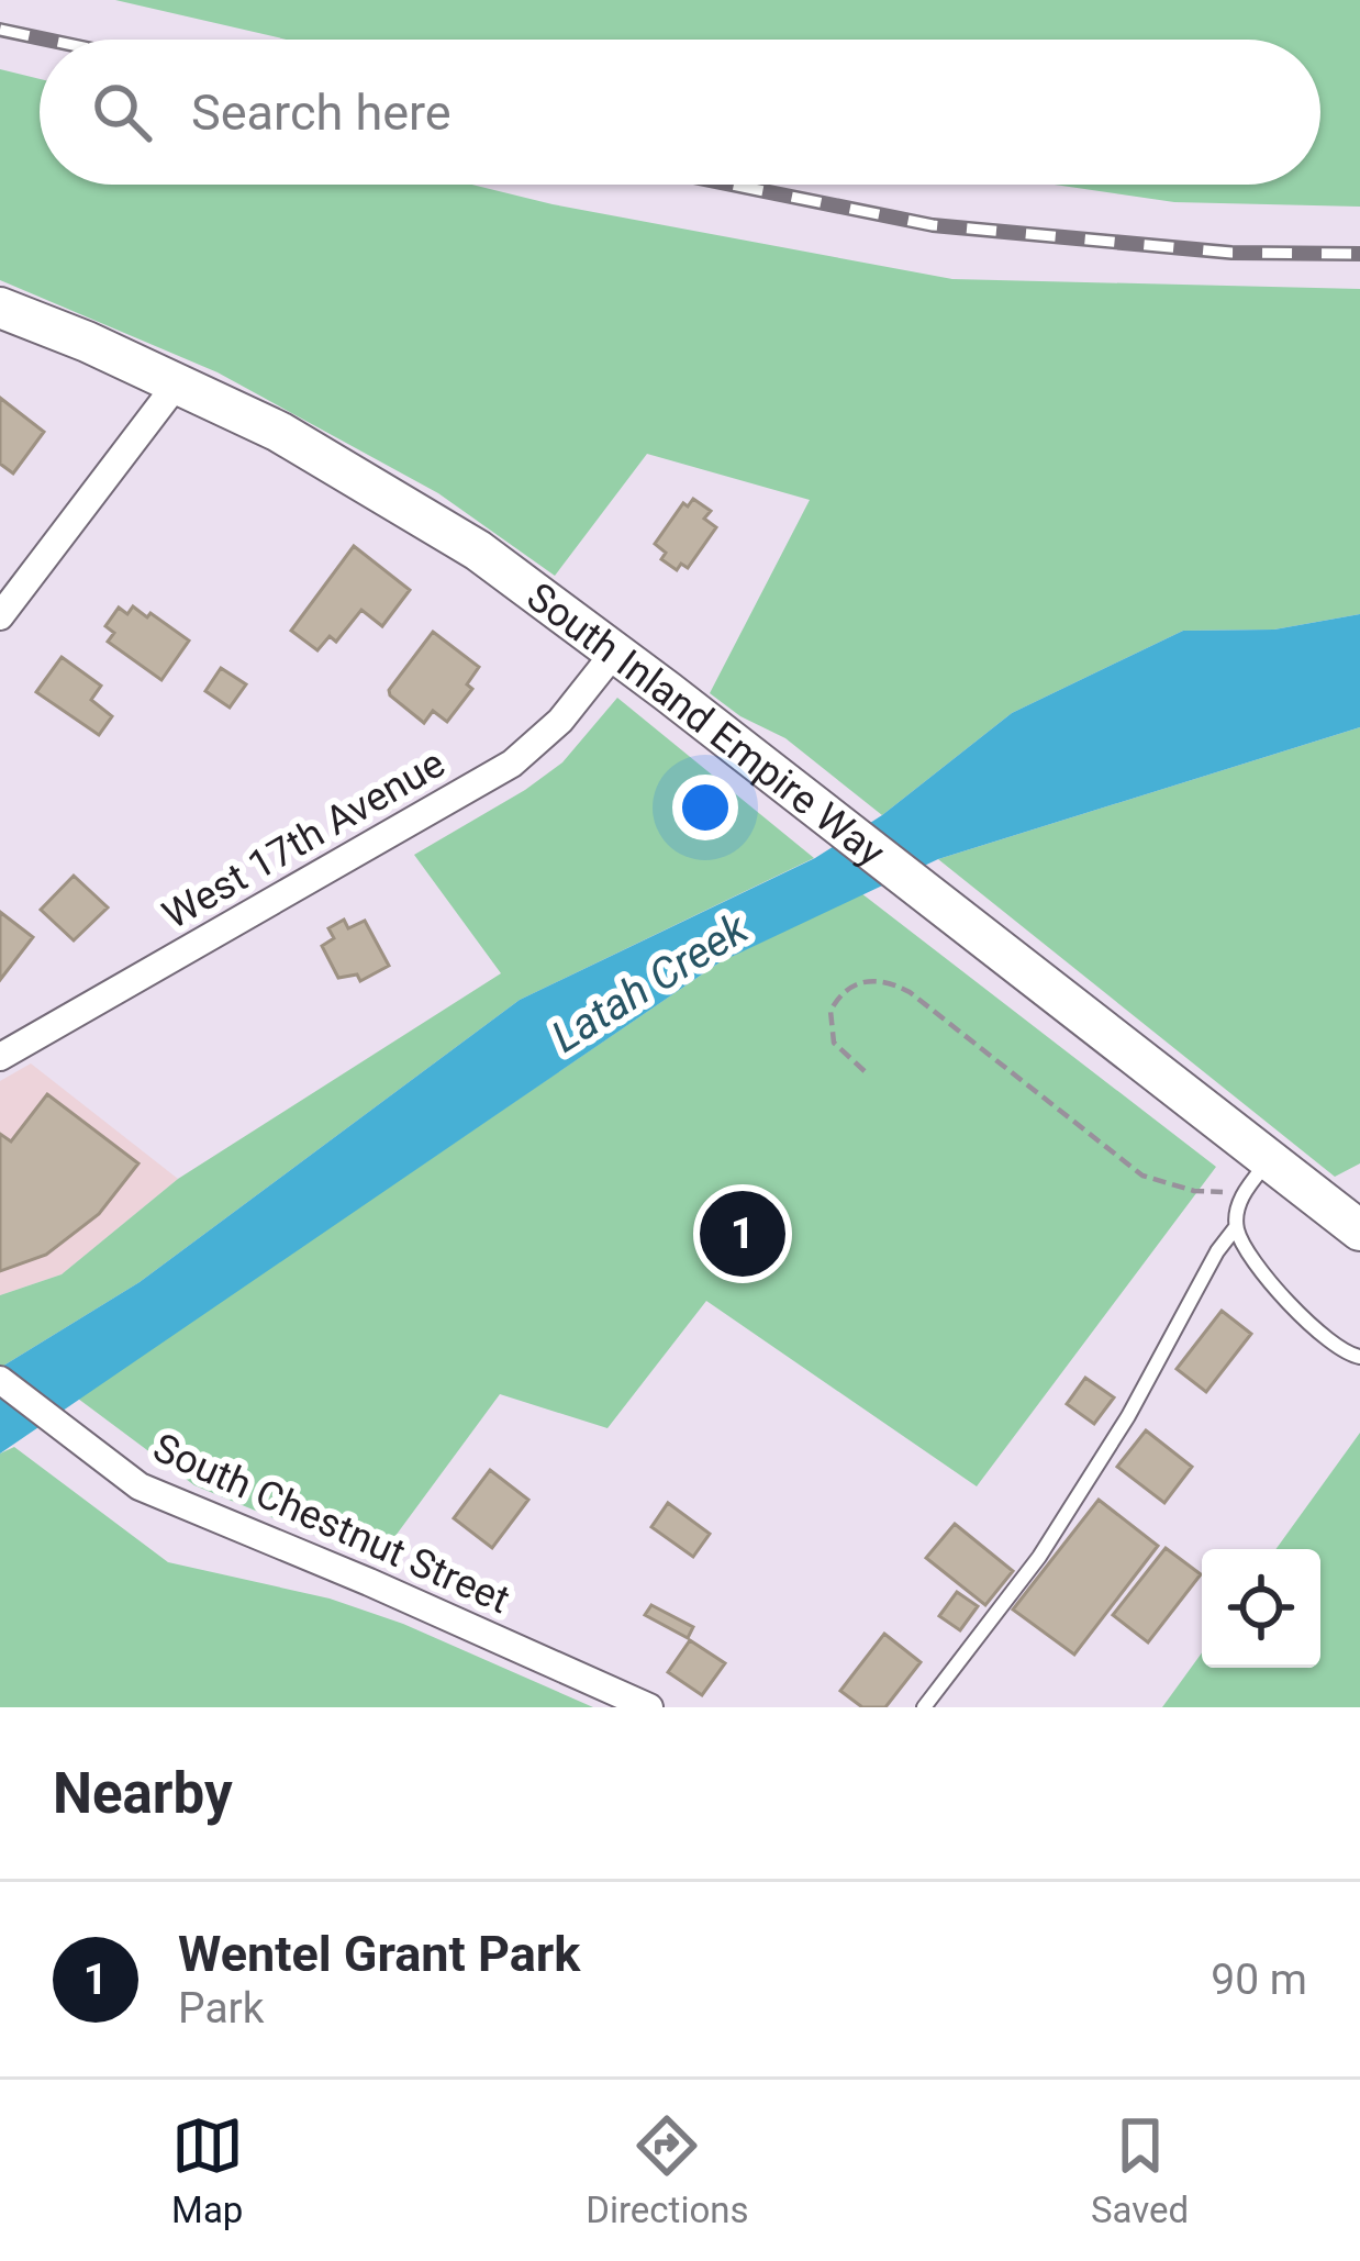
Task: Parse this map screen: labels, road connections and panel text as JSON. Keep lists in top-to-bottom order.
{
  "streets": {
    "street": ["South Inland Empire Way", "West 17th Avenue", "South Chestnut Street"]
  },
  "crossings": [
    ["South Inland Empire Way", "West 17th Avenue"]
  ],
  "water": ["Latah Creek"],
  "page": {
    "search": "Search here",
    "pins": "1",
    "heading": "Nearby",
    "list": [
      {
        "mark": "1",
        "name": "Wentel Grant Park",
        "note": "Park",
        "value": "90 m"
      }
    ],
    "nav": ["Map", "Directions", "Saved"]
  }
}
